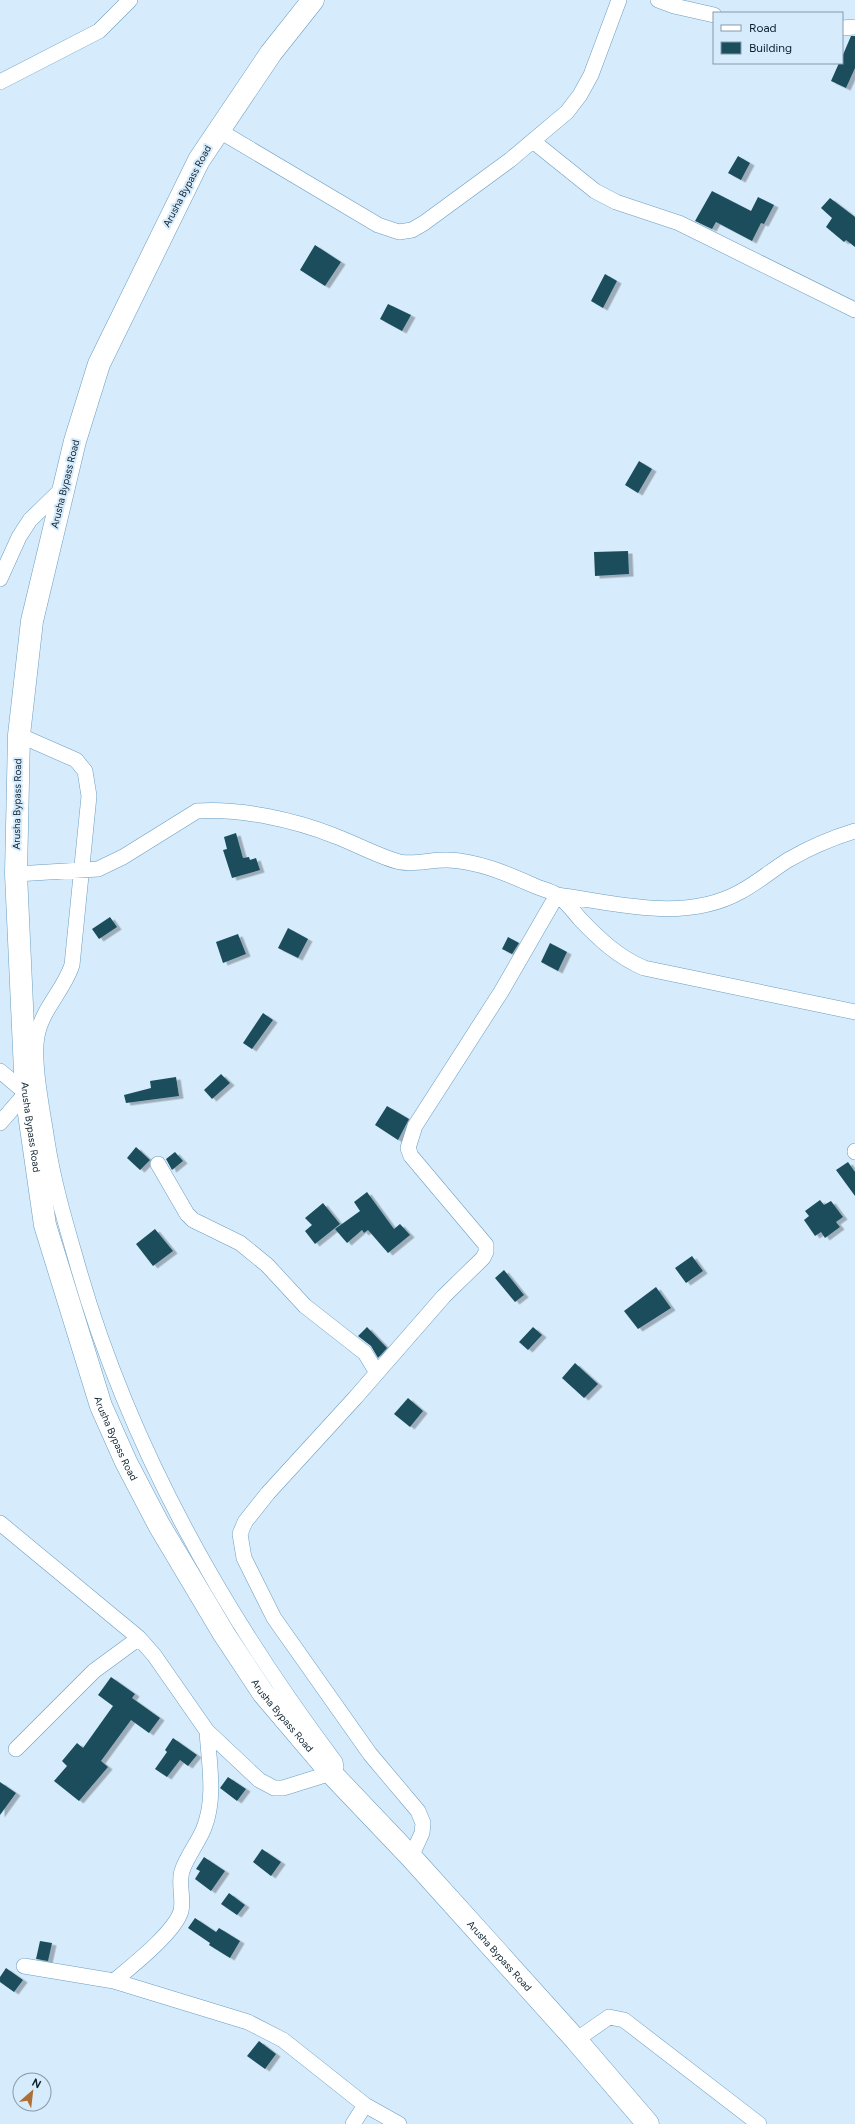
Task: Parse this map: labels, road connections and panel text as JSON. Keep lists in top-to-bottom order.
{
  "streets": {
    "main road": ["Arusha Bypass Road"]
  },
  "legend": ["Road", "Building"],
  "north": "top right"
}
